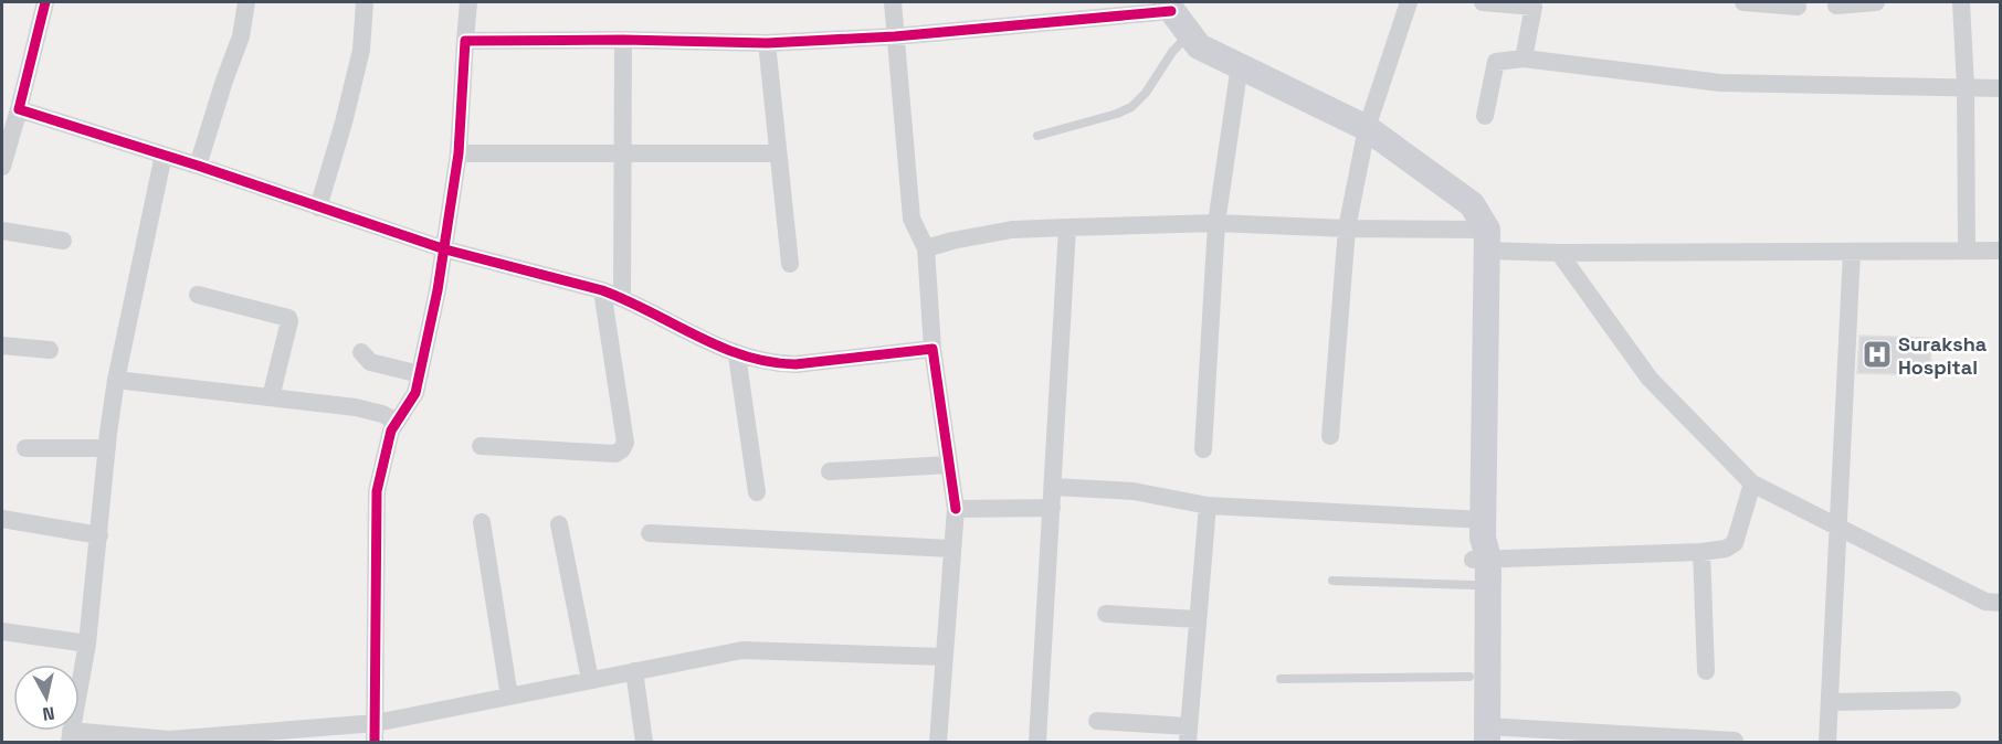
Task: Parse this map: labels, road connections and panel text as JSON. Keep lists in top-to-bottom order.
{
  "places": {
    "hospital": ["Suraksha Hospital"]
  },
  "north": "bottom"
}
